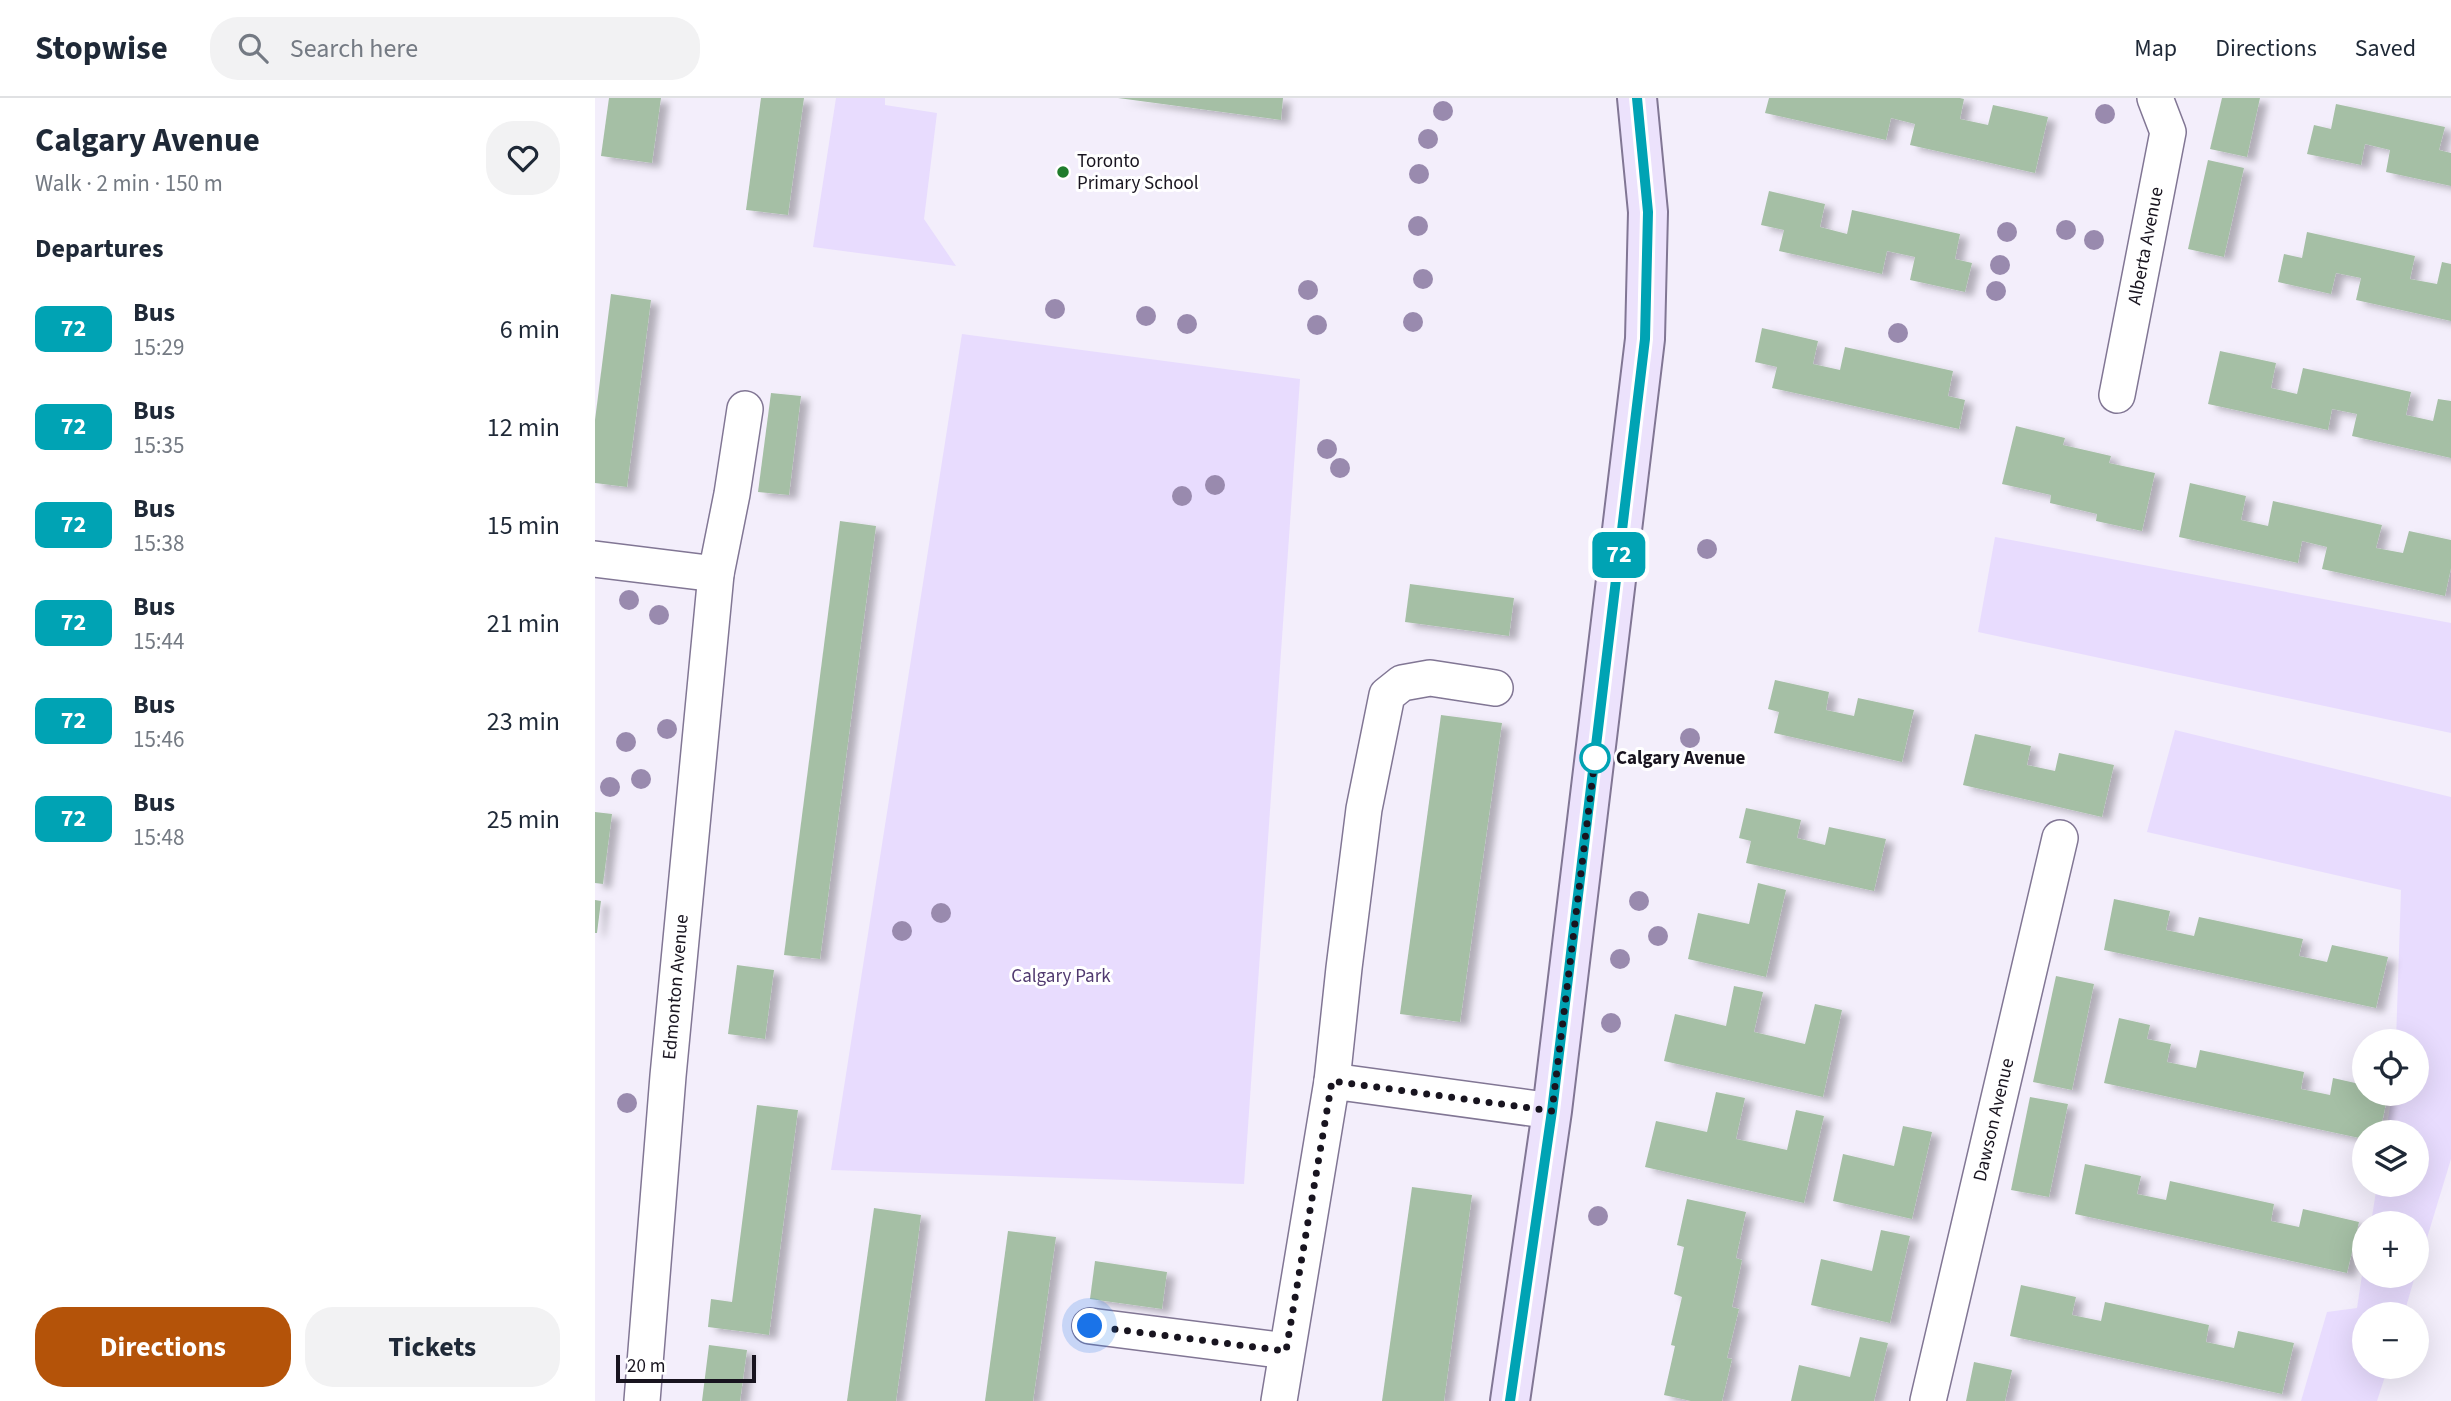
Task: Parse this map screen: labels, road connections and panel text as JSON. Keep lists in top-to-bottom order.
{
  "streets": {
    "street": ["Alberta Avenue", "Edmonton Avenue", "Dawson Avenue"]
  },
  "parks": ["Calgary Park"],
  "places": ["Toronto Primary School", "Calgary Avenue"],
  "lines": ["bus line 72"],
  "scale_bar": "20 m",
  "page": {
    "header": "Stopwise",
    "search": "Search here",
    "nav": ["Map", "Directions", "Saved"],
    "heading": [
      ["Calgary Avenue", "Walk · 2 min · 150 m"],
      "Departures"
    ],
    "on_map": "72",
    "list": [
      {
        "mark": "72",
        "name": "Bus",
        "note": "15:29",
        "value": "6 min"
      },
      {
        "mark": "72",
        "name": "Bus",
        "note": "15:35",
        "value": "12 min"
      },
      {
        "mark": "72",
        "name": "Bus",
        "note": "15:38",
        "value": "15 min"
      },
      {
        "mark": "72",
        "name": "Bus",
        "note": "15:44",
        "value": "21 min"
      },
      {
        "mark": "72",
        "name": "Bus",
        "note": "15:46",
        "value": "23 min"
      },
      {
        "mark": "72",
        "name": "Bus",
        "note": "15:48",
        "value": "25 min"
      }
    ],
    "map_buttons": ["+", "−"],
    "buttons": ["Directions", "Tickets"],
    "scale": "20 m"
  }
}
